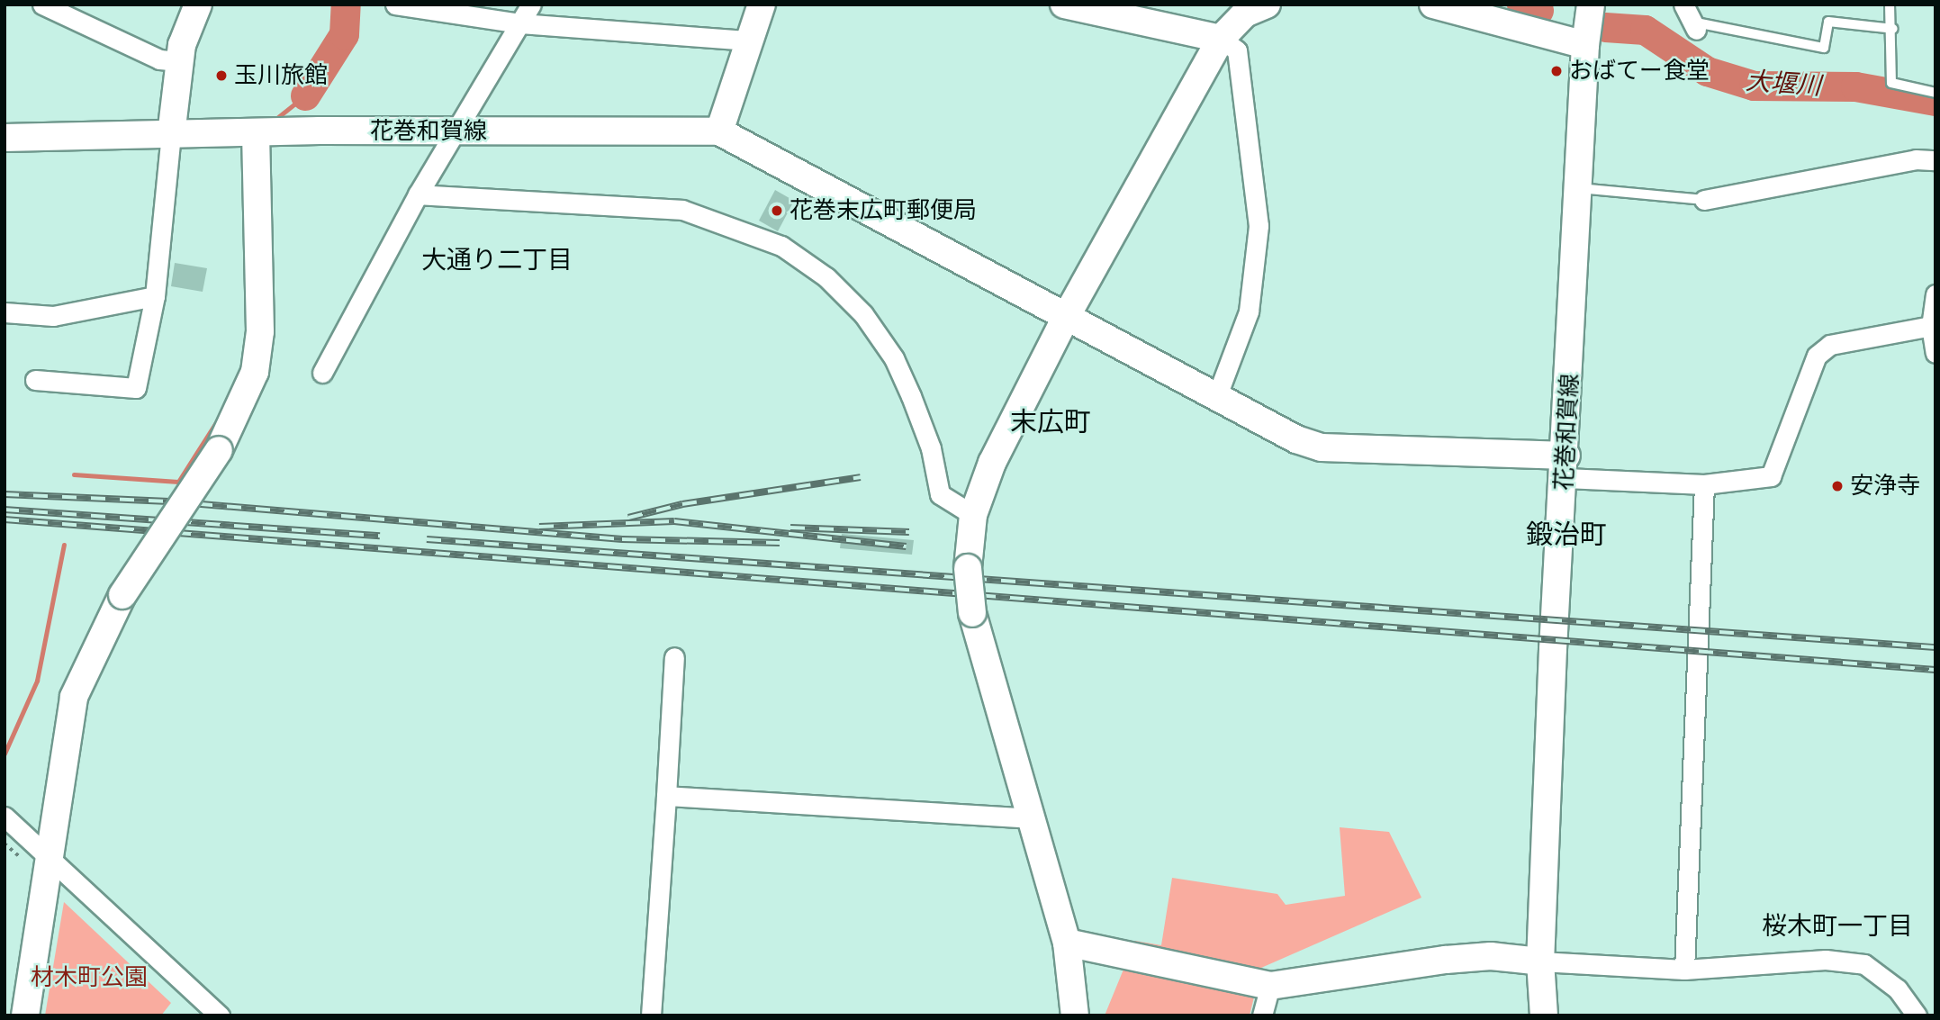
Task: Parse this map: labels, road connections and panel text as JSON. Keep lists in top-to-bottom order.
{
  "streets": {
    "street": ["花巻和賀線"]
  },
  "districts": [
    "大通り二丁目",
    "末広町",
    "鍛治町",
    "桜木町一丁目"
  ],
  "water": ["大堰川"],
  "parks": ["材木町公園"],
  "places": [
    "おばてー食堂",
    "玉川旅館",
    "花巻末広町郵便局",
    "安浄寺"
  ]
}
